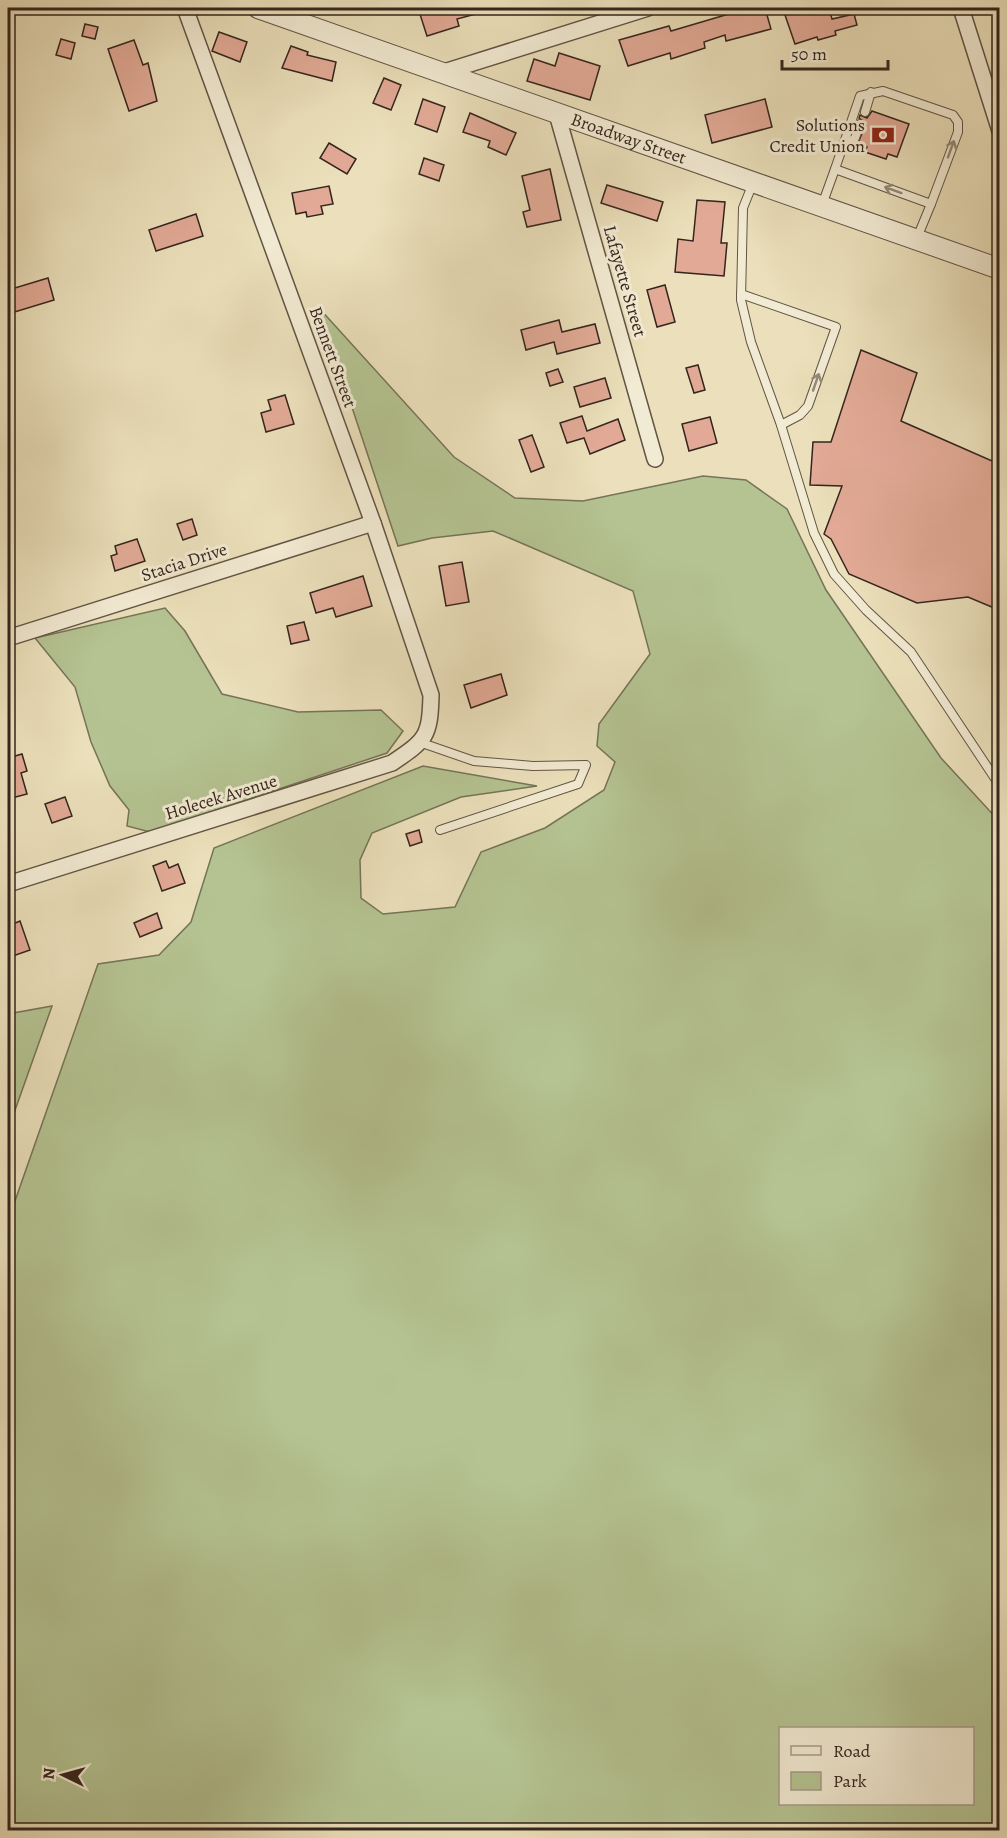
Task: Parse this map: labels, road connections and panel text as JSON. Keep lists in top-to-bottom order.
{
  "streets": {
    "street": [
      "Broadway Street",
      "Lafayette Street",
      "Bennett Street",
      "Stacia Drive",
      "Holecek Avenue"
    ]
  },
  "crossings": [
    ["Broadway Street", "Lafayette Street"],
    ["Bennett Street", "Stacia Drive"],
    ["Bennett Street", "Holecek Avenue"]
  ],
  "places": {
    "bank": ["Solutions Credit Union"]
  },
  "legend": ["Road", "Park"],
  "scale_bar": "50 m",
  "north": "left"
}
